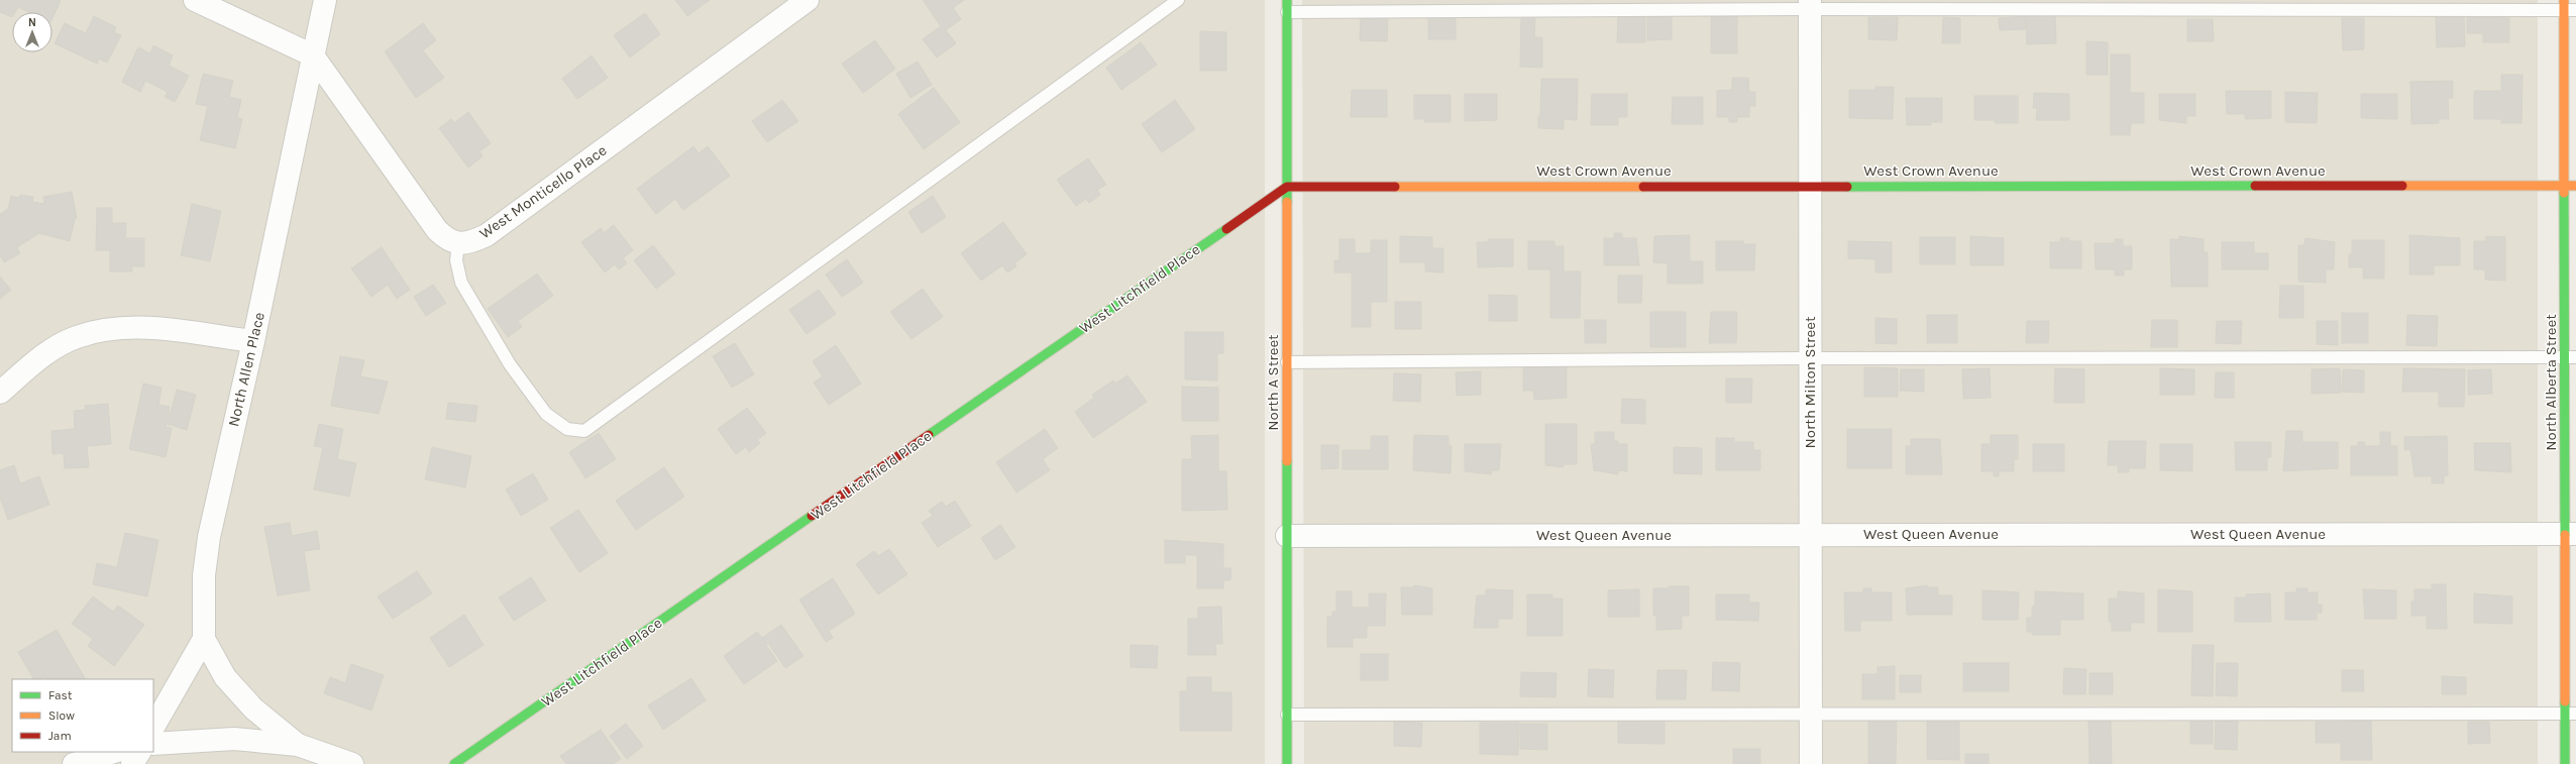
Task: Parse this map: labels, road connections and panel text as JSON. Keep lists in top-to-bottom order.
{
  "streets": {
    "street": [
      "West Crown Avenue",
      "West Monticello Place",
      "West Litchfield Place",
      "North Allen Place",
      "North A Street",
      "North Milton Street",
      "North Alberta Street",
      "West Queen Avenue"
    ]
  },
  "crossings": [
    ["West Crown Avenue", "West Litchfield Place"],
    ["West Crown Avenue", "North A Street"],
    ["West Crown Avenue", "North Milton Street"],
    ["West Crown Avenue", "North Alberta Street"],
    ["West Litchfield Place", "North A Street"],
    ["North A Street", "West Queen Avenue"],
    ["North Milton Street", "West Queen Avenue"],
    ["North Alberta Street", "West Queen Avenue"]
  ],
  "legend": ["Fast", "Slow", "Jam"],
  "north": "top"
}
